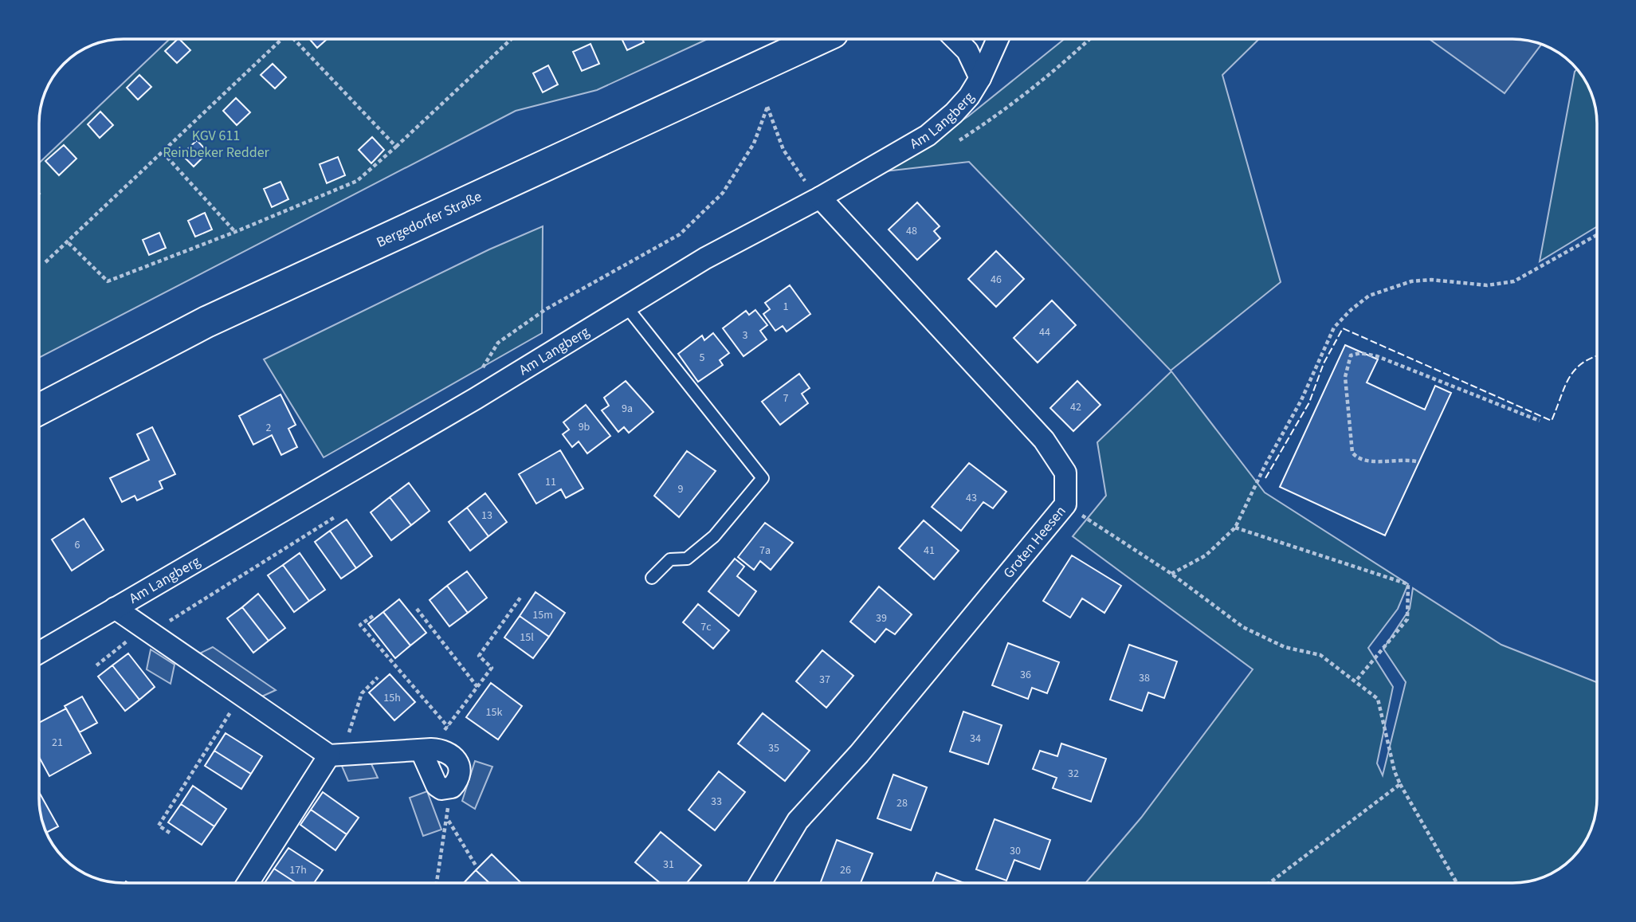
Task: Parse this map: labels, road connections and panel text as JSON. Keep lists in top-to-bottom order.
{
  "streets": {
    "main road": ["Bergedorfer Straße"],
    "street": ["Am Langberg", "Groten Heesen"]
  },
  "crossings": [
    ["Am Langberg", "Groten Heesen"]
  ],
  "parks": ["KGV 611 Reinbeker Redder"],
  "house_numbers": [
    "48",
    "46",
    "1",
    "44",
    "3",
    "5",
    "7",
    "42",
    "9a",
    "9b",
    "2",
    "11",
    "9",
    "43",
    "13",
    "6",
    "7a",
    "41",
    "15m",
    "39",
    "7c",
    "15l",
    "36",
    "38",
    "37",
    "15h",
    "15k",
    "34",
    "21",
    "35",
    "32",
    "33",
    "28",
    "30",
    "31",
    "17h",
    "26"
  ]
}
